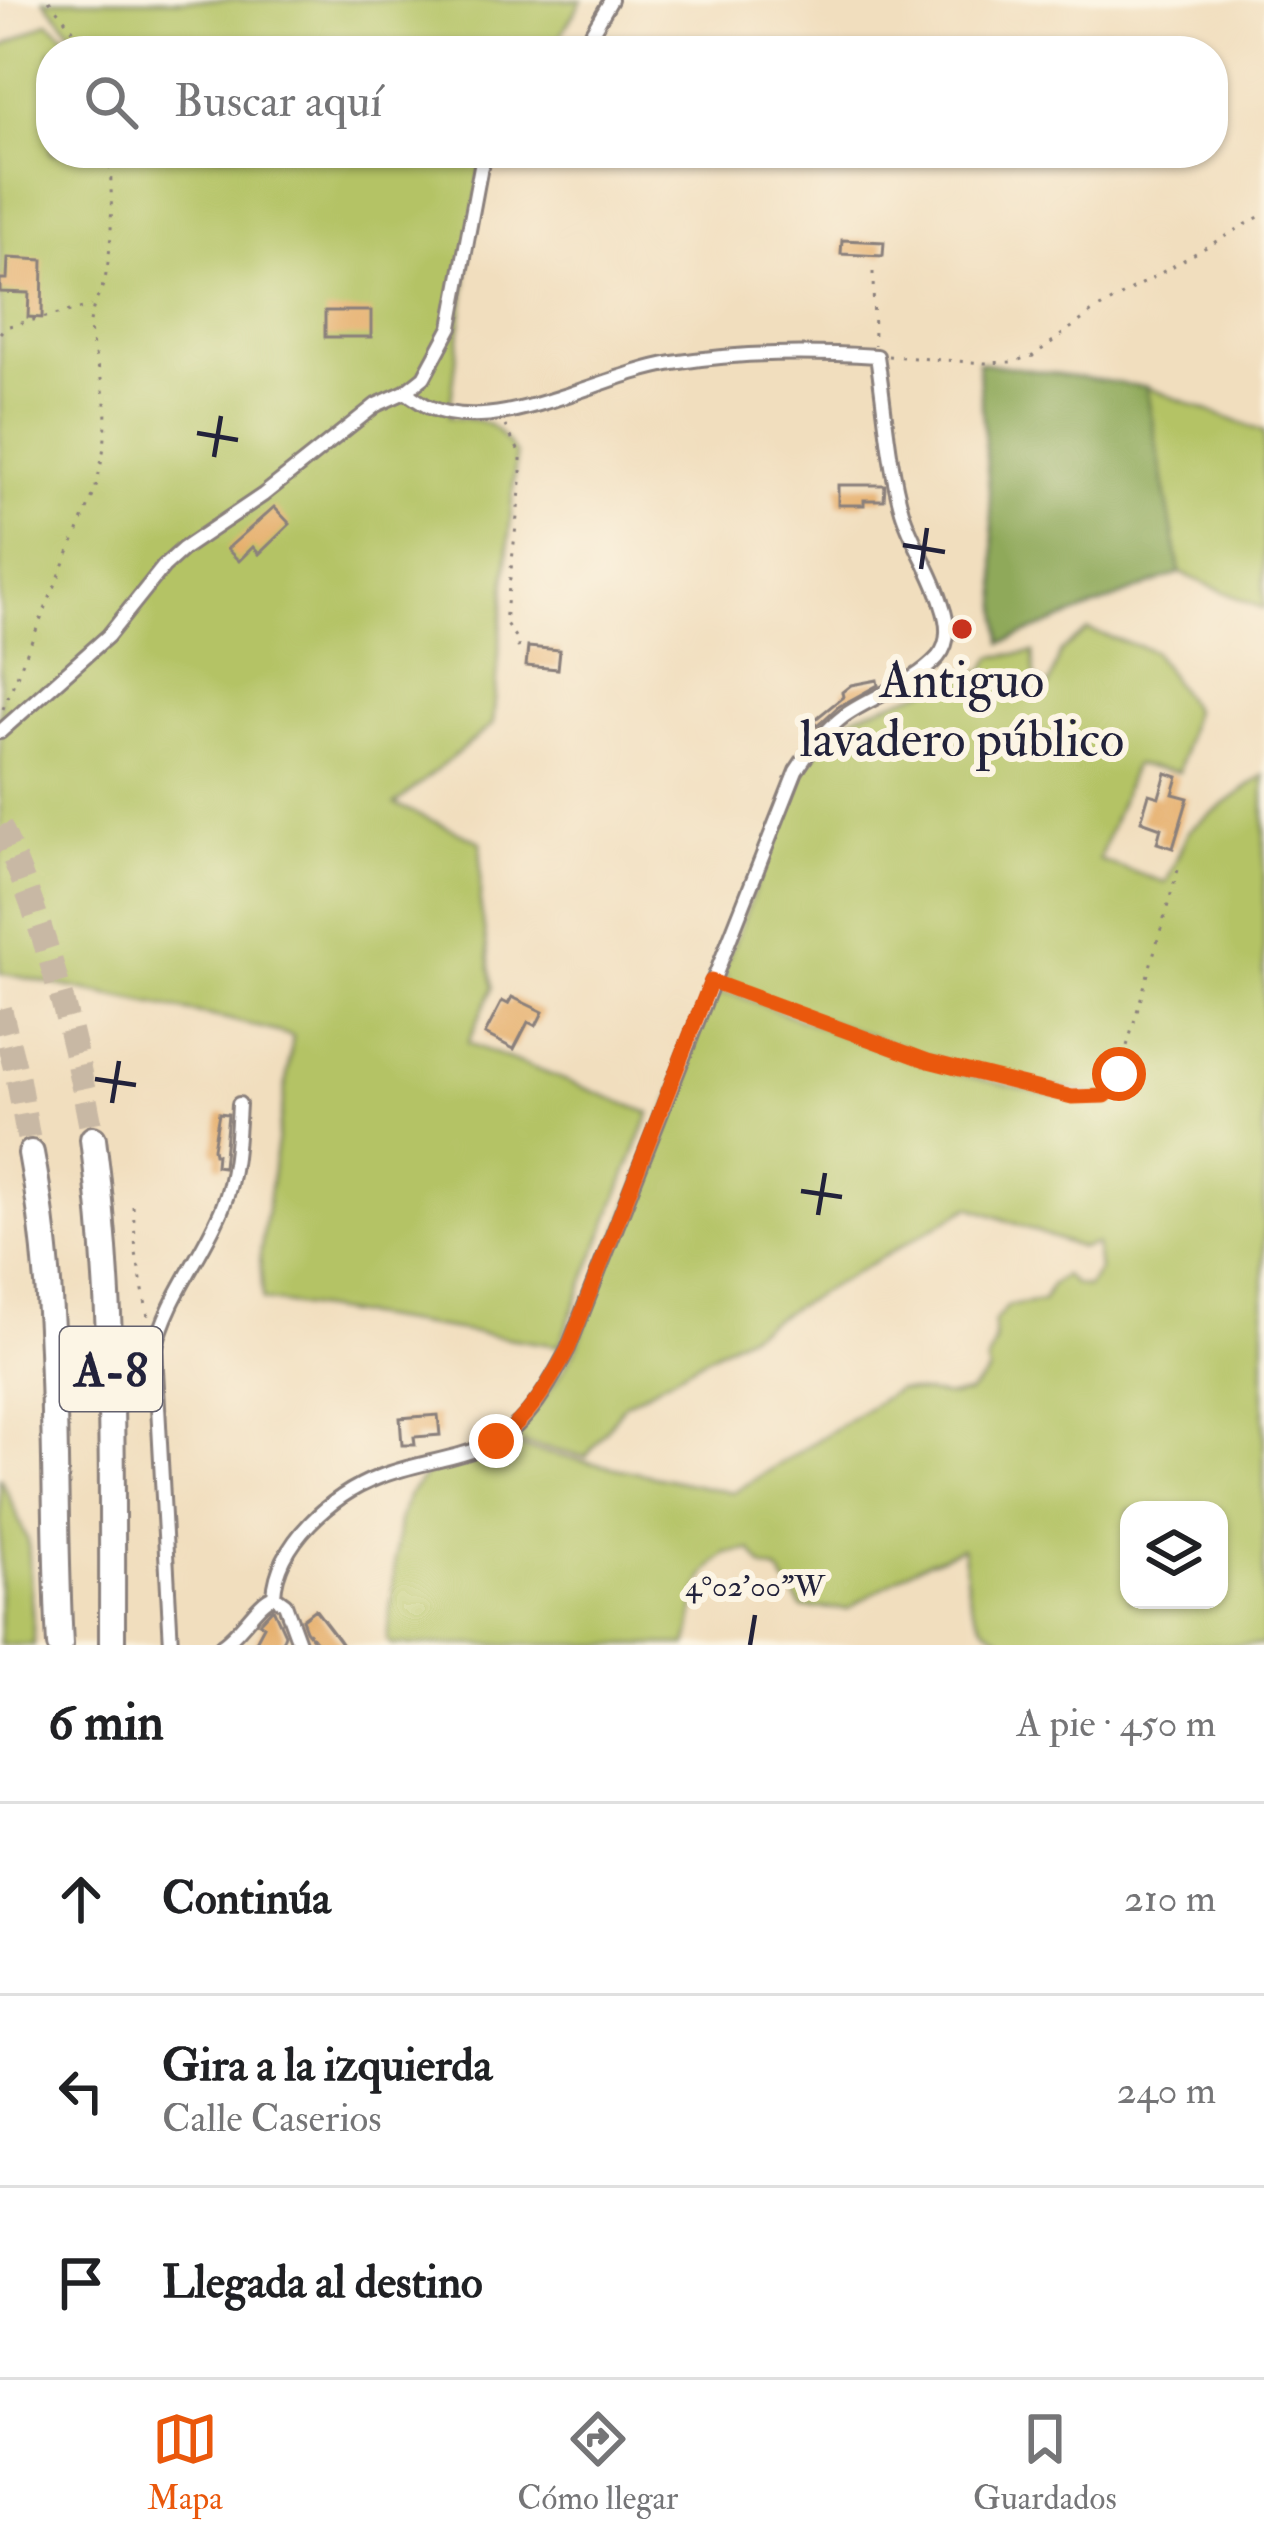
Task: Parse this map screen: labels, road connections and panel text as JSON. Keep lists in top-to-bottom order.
{
  "streets": {
    "highway": ["A-8"]
  },
  "places": ["Antiguo lavadero público"],
  "page": {
    "search": "Buscar aquí",
    "heading": ["6 min", "A pie · 450 m"],
    "list": [
      ["Continúa", "210 m"],
      ["Gira a la izquierda", "Calle Caserios", "240 m"],
      "Llegada al destino"
    ],
    "nav": ["Mapa", "Cómo llegar", "Guardados"]
  },
  "coordinates": ["4°02'00\"W"]
}
